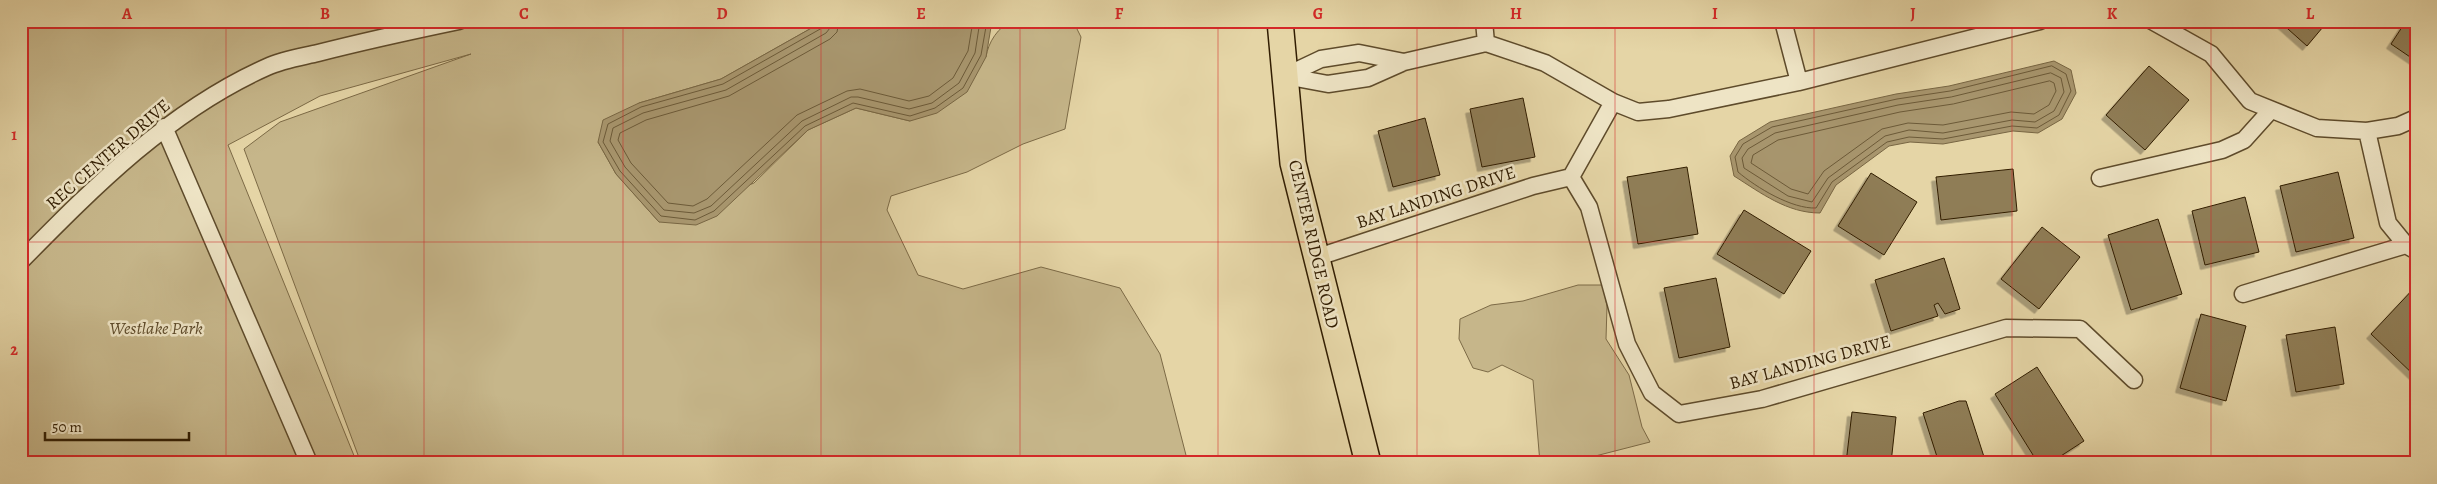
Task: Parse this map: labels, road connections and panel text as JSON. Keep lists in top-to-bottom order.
{
  "streets": {
    "main road": ["CENTER RIDGE ROAD"],
    "street": ["REC CENTER DRIVE", "BAY LANDING DRIVE"]
  },
  "crossings": [
    ["BAY LANDING DRIVE", "CENTER RIDGE ROAD"]
  ],
  "parks": ["Westlake Park"],
  "scale_bar": "50 m",
  "grid": {
    "columns": [
      "A",
      "B",
      "C",
      "D",
      "E",
      "F",
      "G",
      "H",
      "I",
      "J",
      "K",
      "L"
    ],
    "rows": ["1", "2"]
  }
}
